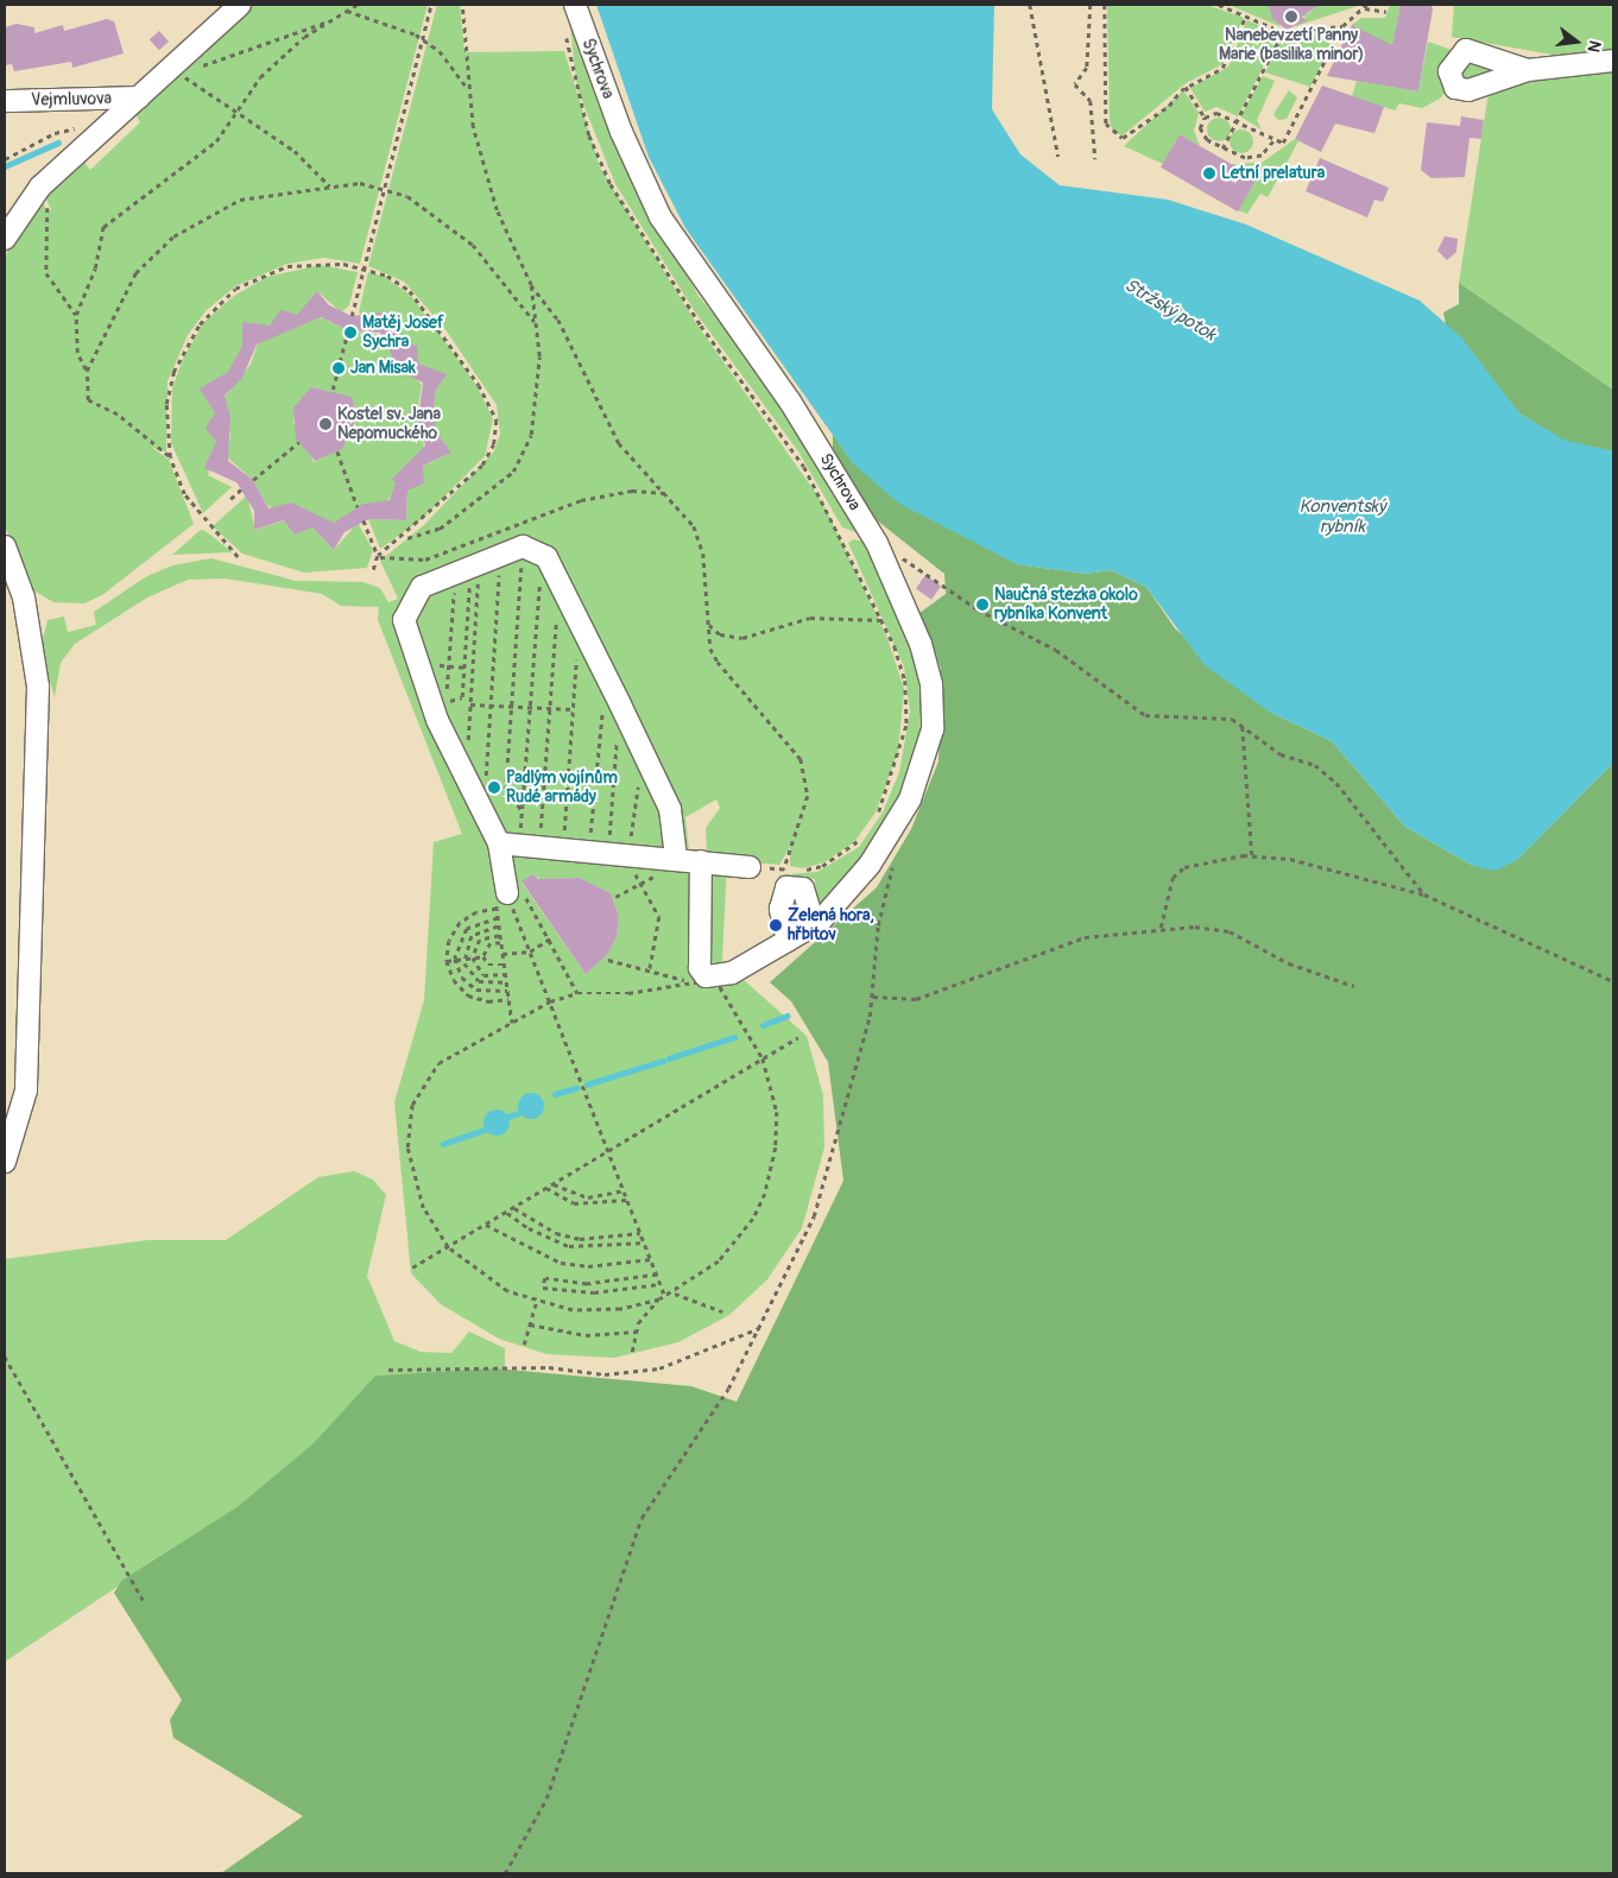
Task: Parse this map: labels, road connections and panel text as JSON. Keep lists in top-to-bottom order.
{
  "streets": {
    "street": ["Sychrova", "Vejmluvova"]
  },
  "water": ["Stržský potok", "Konventský rybník"],
  "places": [
    "Nanebevzetí Panny Marie (basilika minor)",
    "Letní prelatura",
    "Matěj Josef Sychra",
    "Jan Misak",
    "Kostel sv. Jana Nepomuckého",
    "Naučná stezka okolo rybníka Konvent",
    "Padlým vojínům Rudé armády",
    "Zelená hora, hřbitov"
  ],
  "north": "right"
}
